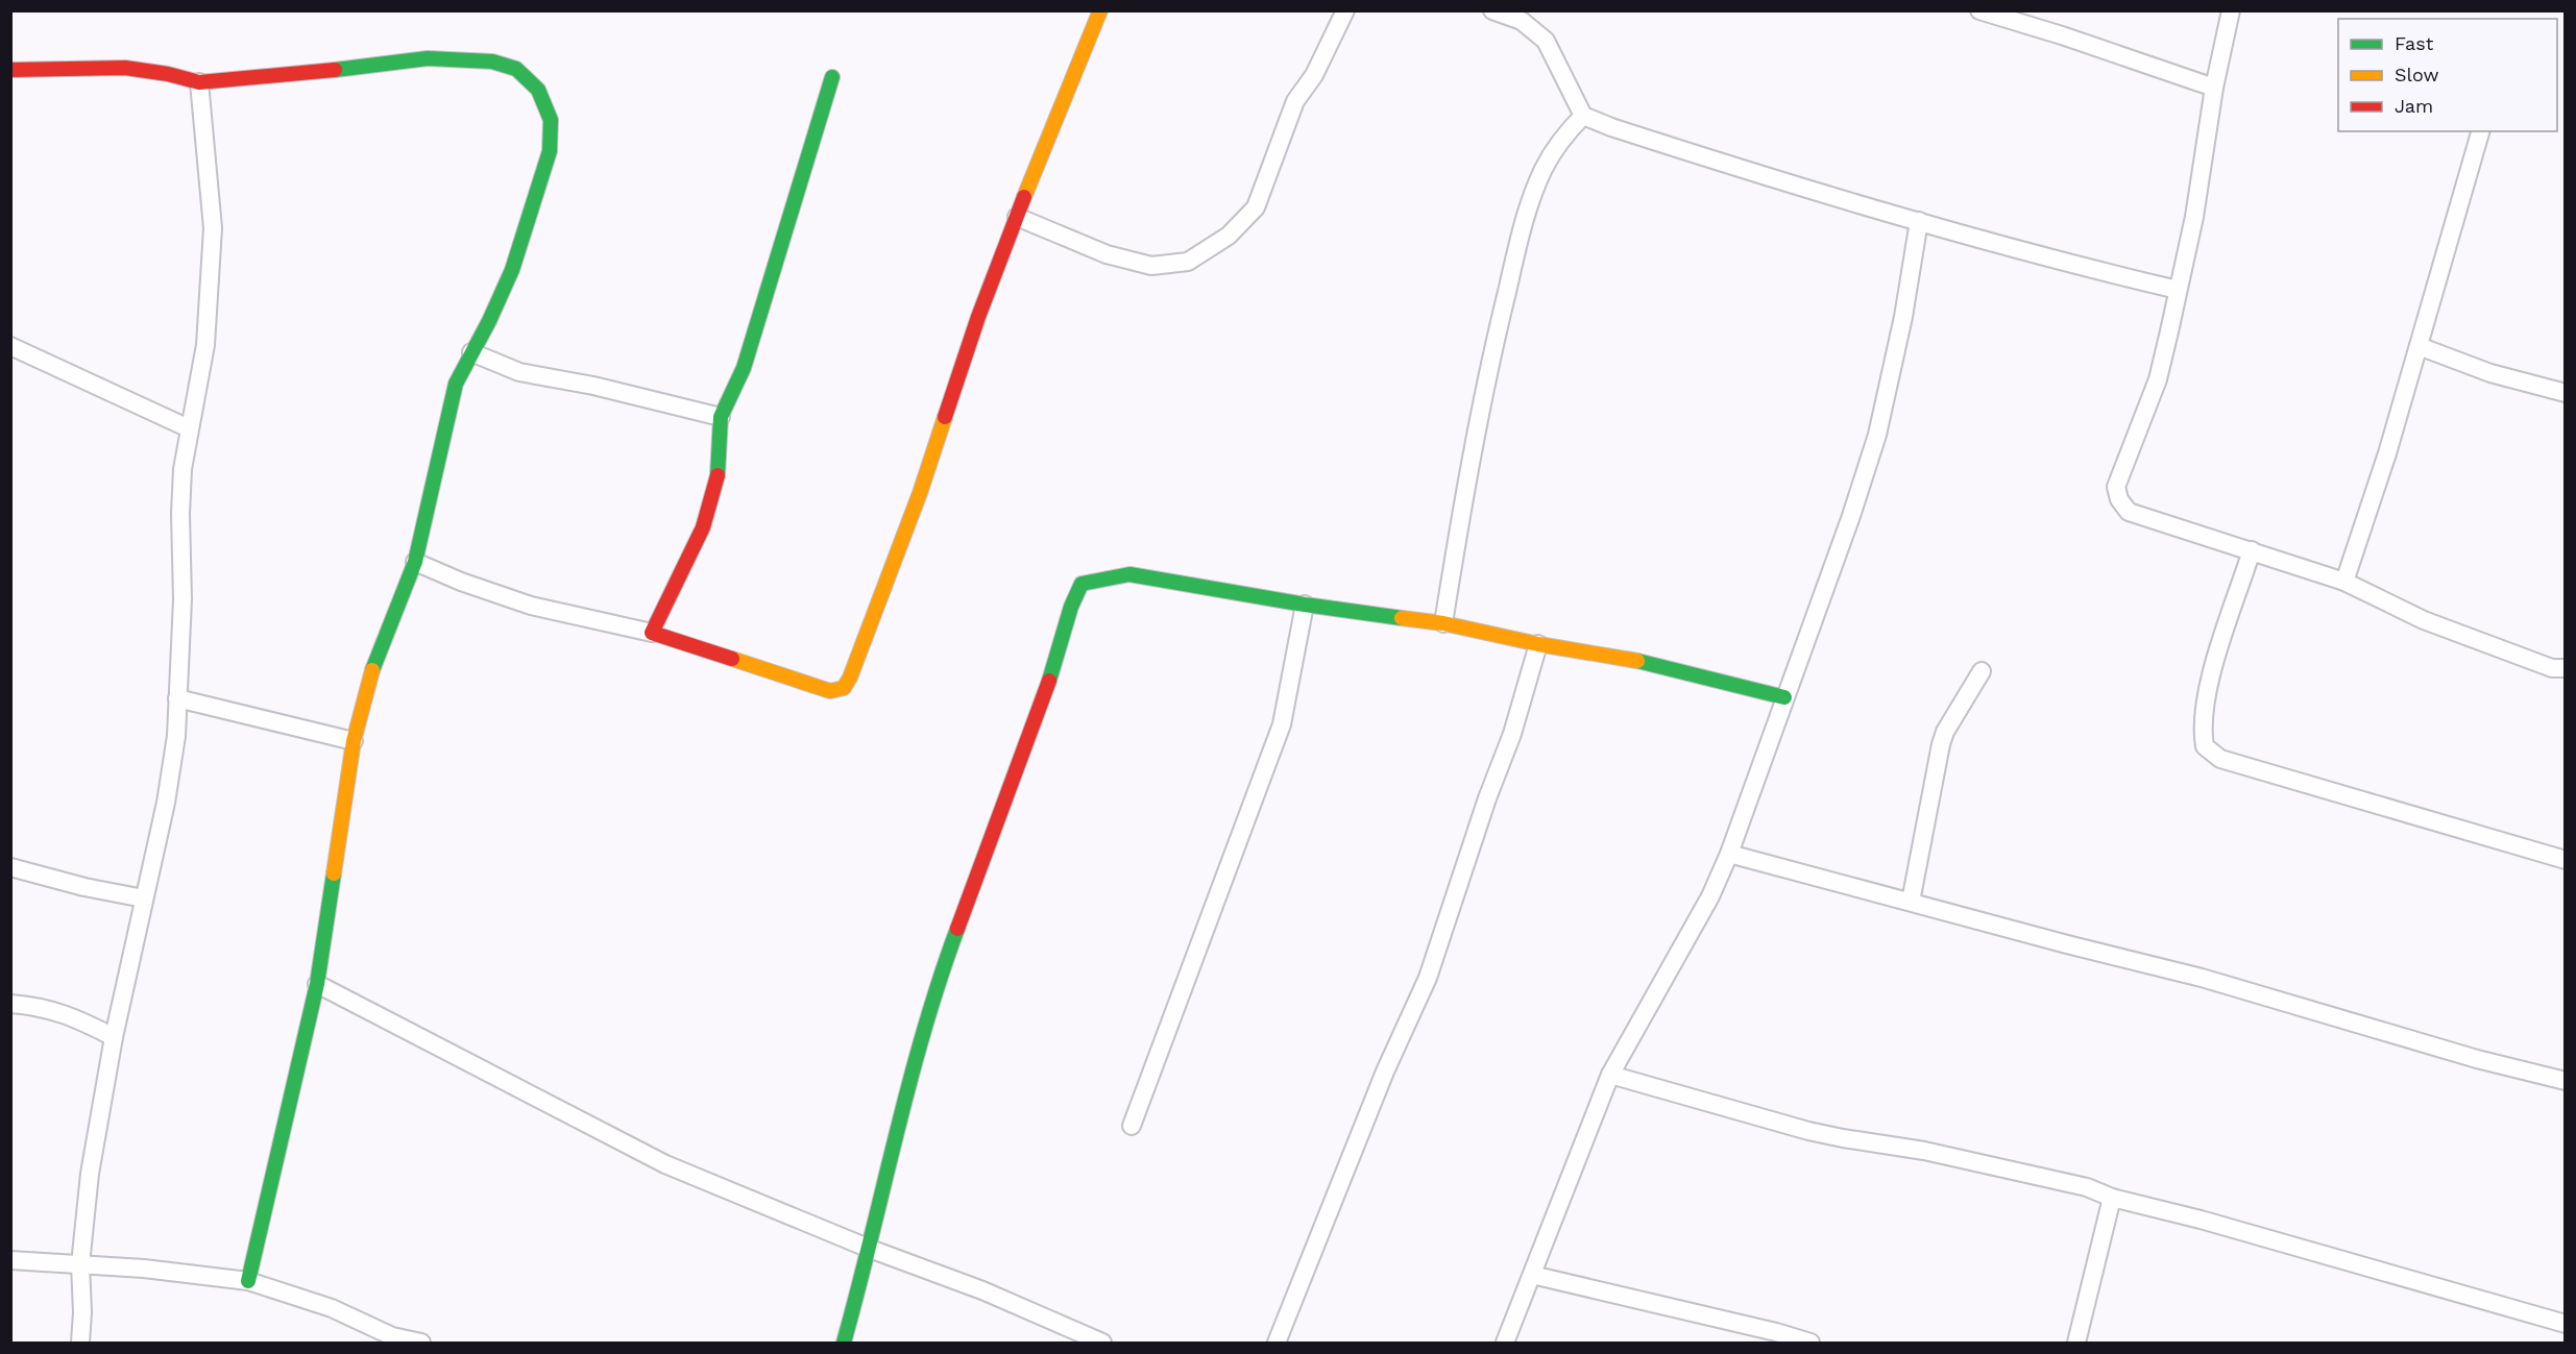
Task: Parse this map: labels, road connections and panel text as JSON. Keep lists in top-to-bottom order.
{
  "legend": ["Fast", "Slow", "Jam"]
}
